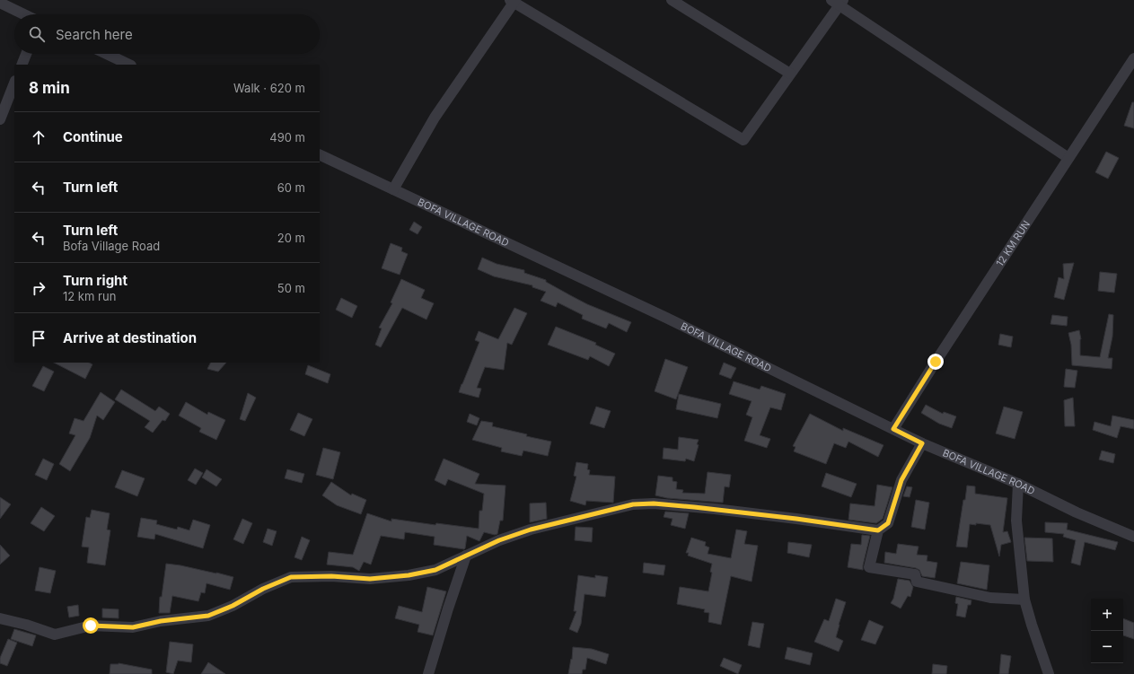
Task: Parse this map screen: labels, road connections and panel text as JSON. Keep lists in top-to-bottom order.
{
  "streets": {
    "street": ["BOFA VILLAGE ROAD", "12 KM RUN"]
  },
  "crossings": [
    ["BOFA VILLAGE ROAD", "12 KM RUN"]
  ],
  "page": {
    "search": "Search here",
    "heading": ["8 min", "Walk · 620 m"],
    "list": [
      ["Continue", "490 m"],
      ["Turn left", "60 m"],
      ["Turn left", "Bofa Village Road", "20 m"],
      ["Turn right", "12 km run", "50 m"],
      "Arrive at destination"
    ],
    "map_buttons": ["+", "−"]
  }
}
